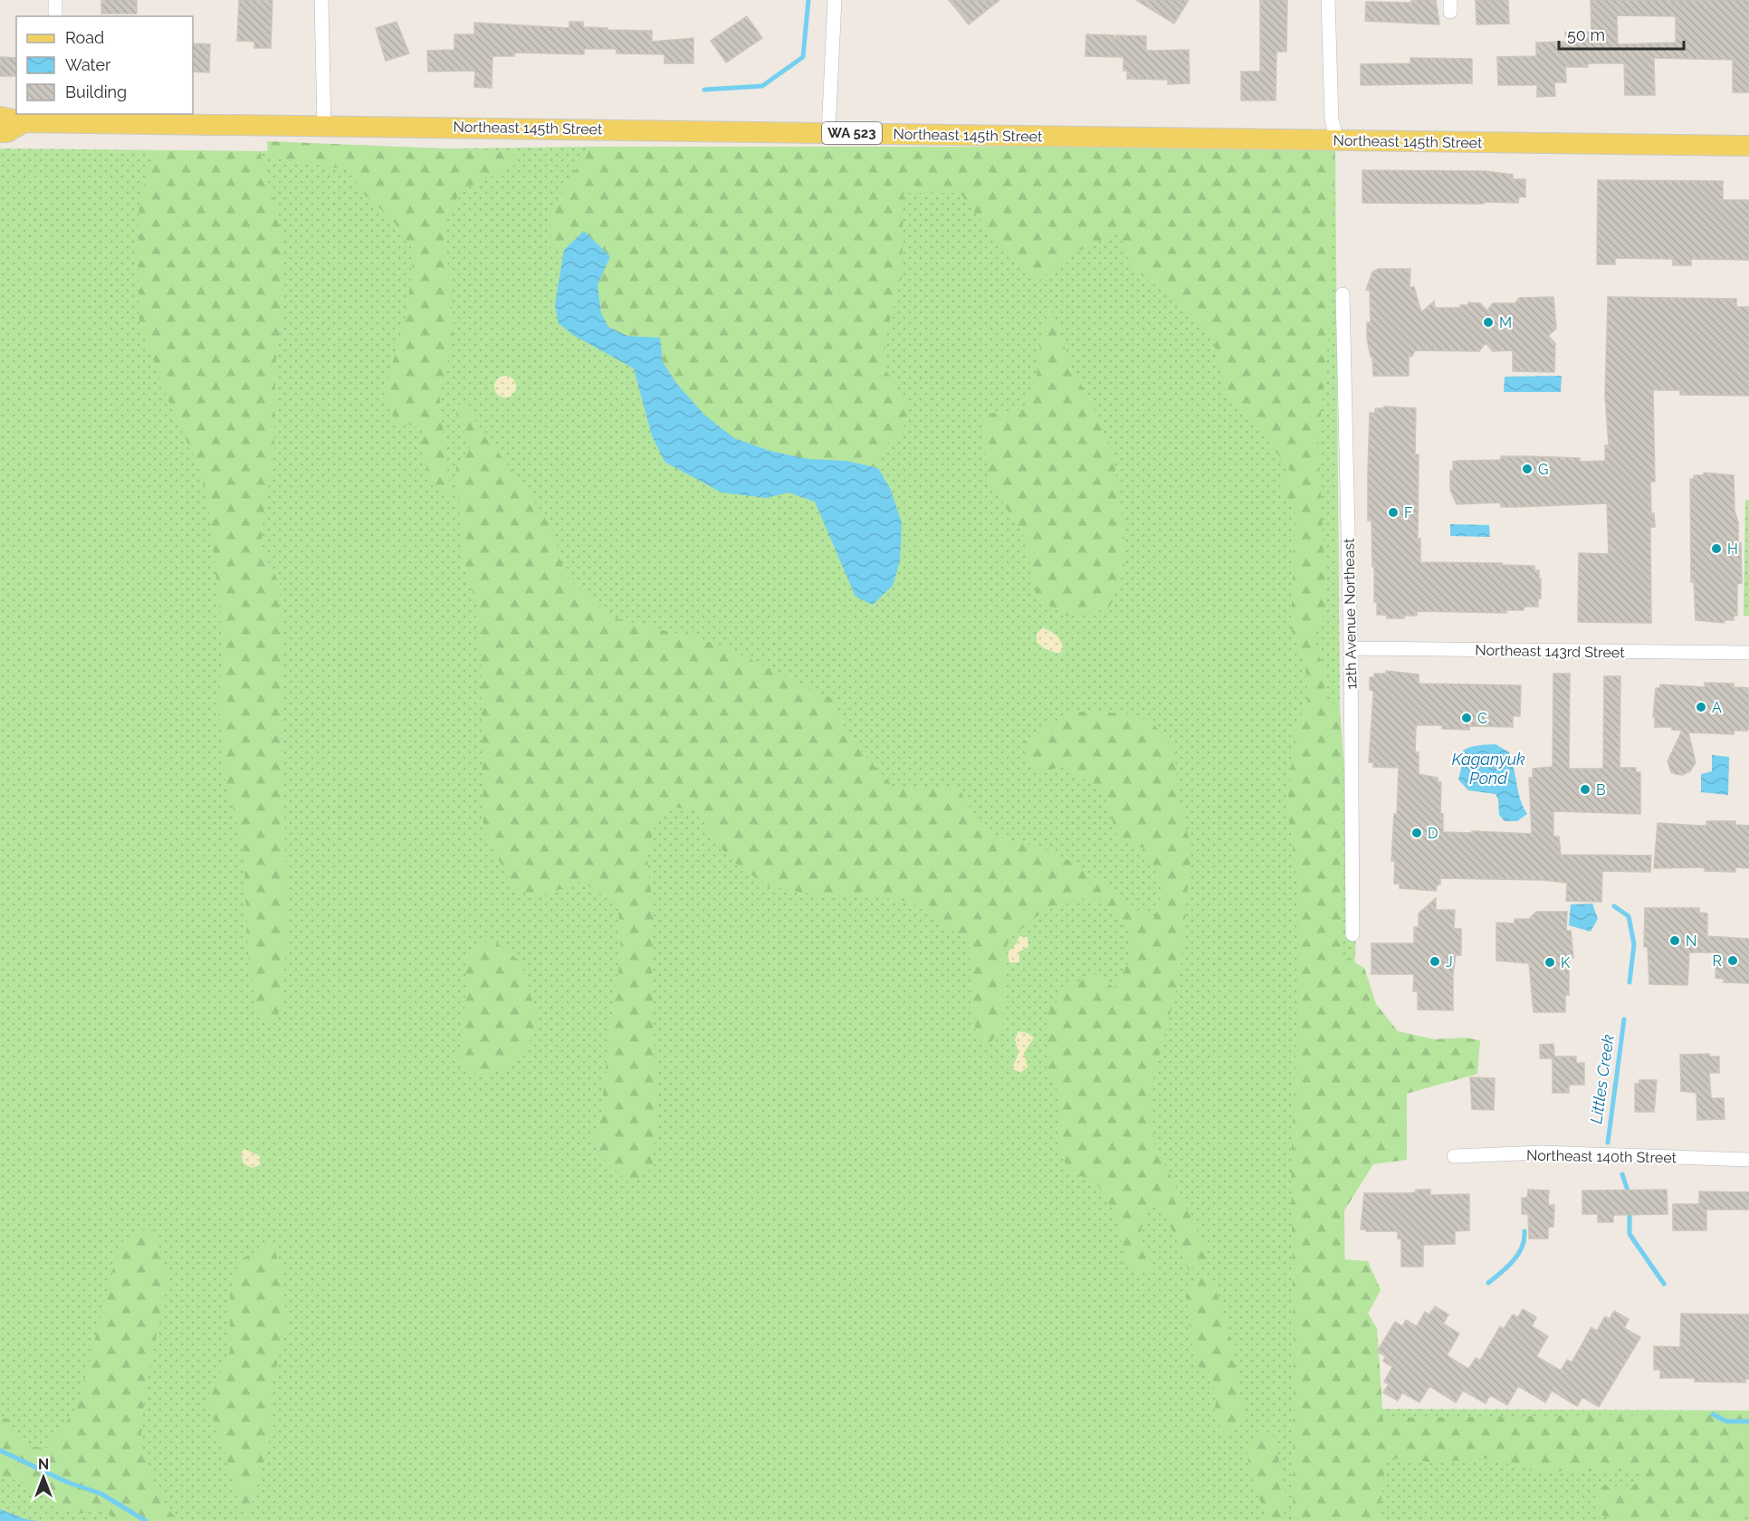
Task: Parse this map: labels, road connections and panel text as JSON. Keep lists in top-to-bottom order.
{
  "streets": {
    "main road": ["Northeast 145th Street", "WA 523"],
    "street": ["12th Avenue Northeast", "Northeast 143rd Street", "Northeast 140th Street"]
  },
  "crossings": [
    ["12th Avenue Northeast", "Northeast 143rd Street"]
  ],
  "water": ["Kaganyuk Pond", "Littles Creek"],
  "places": [
    "M",
    "G",
    "F",
    "H",
    "A",
    "C",
    "B",
    "D",
    "N",
    "R",
    "J",
    "K"
  ],
  "legend": ["Road", "Water", "Building"],
  "scale_bar": "50 m",
  "north": "top"
}
